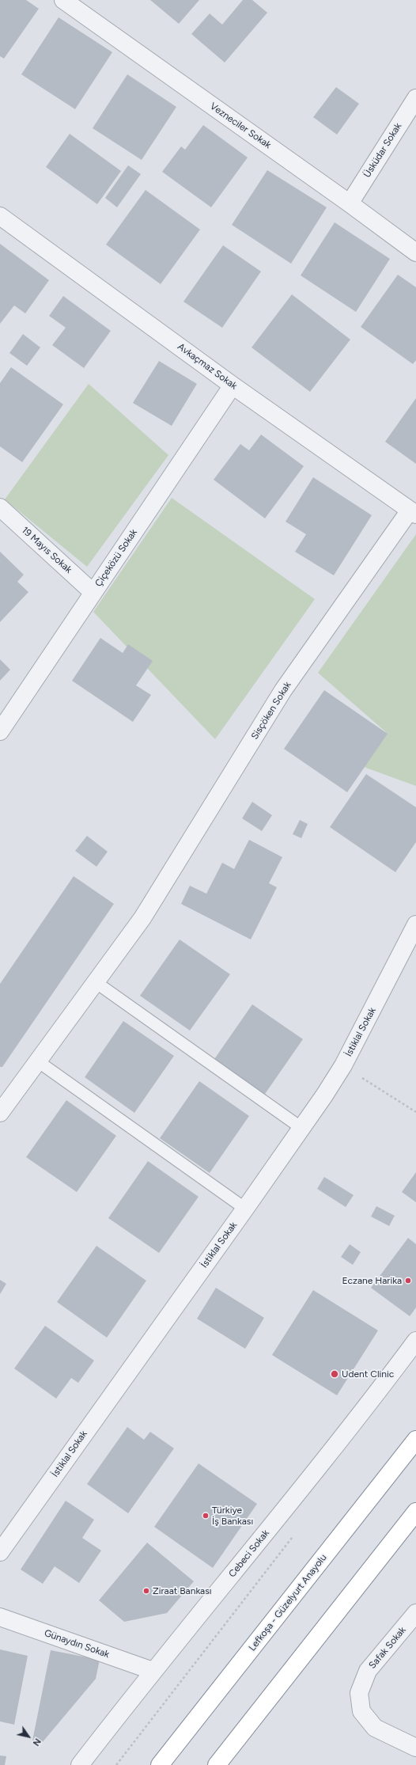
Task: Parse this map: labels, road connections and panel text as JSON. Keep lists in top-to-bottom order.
{
  "streets": {
    "highway": ["Lefkoşa - Güzelyurt Anayolu"],
    "street": [
      "Vezneciler Sokak",
      "Üsküdar Sokak",
      "Avkaçmaz Sokak",
      "19 Mayıs Sokak",
      "Çiçeközü Sokak",
      "Sisçöken Sokak",
      "İstiklal Sokak",
      "Cebeci Sokak",
      "Günaydın Sokak",
      "Safak Sokak"
    ]
  },
  "crossings": [
    ["Vezneciler Sokak", "Üsküdar Sokak"],
    ["Avkaçmaz Sokak", "Çiçeközü Sokak"],
    ["Avkaçmaz Sokak", "Sisçöken Sokak"],
    ["19 Mayıs Sokak", "Çiçeközü Sokak"],
    ["Cebeci Sokak", "Günaydın Sokak"]
  ],
  "places": [
    "Eczane Harika",
    "Udent Clinic",
    "Türkiye İş Bankası",
    "Ziraat Bankası"
  ],
  "north": "bottom right"
}
